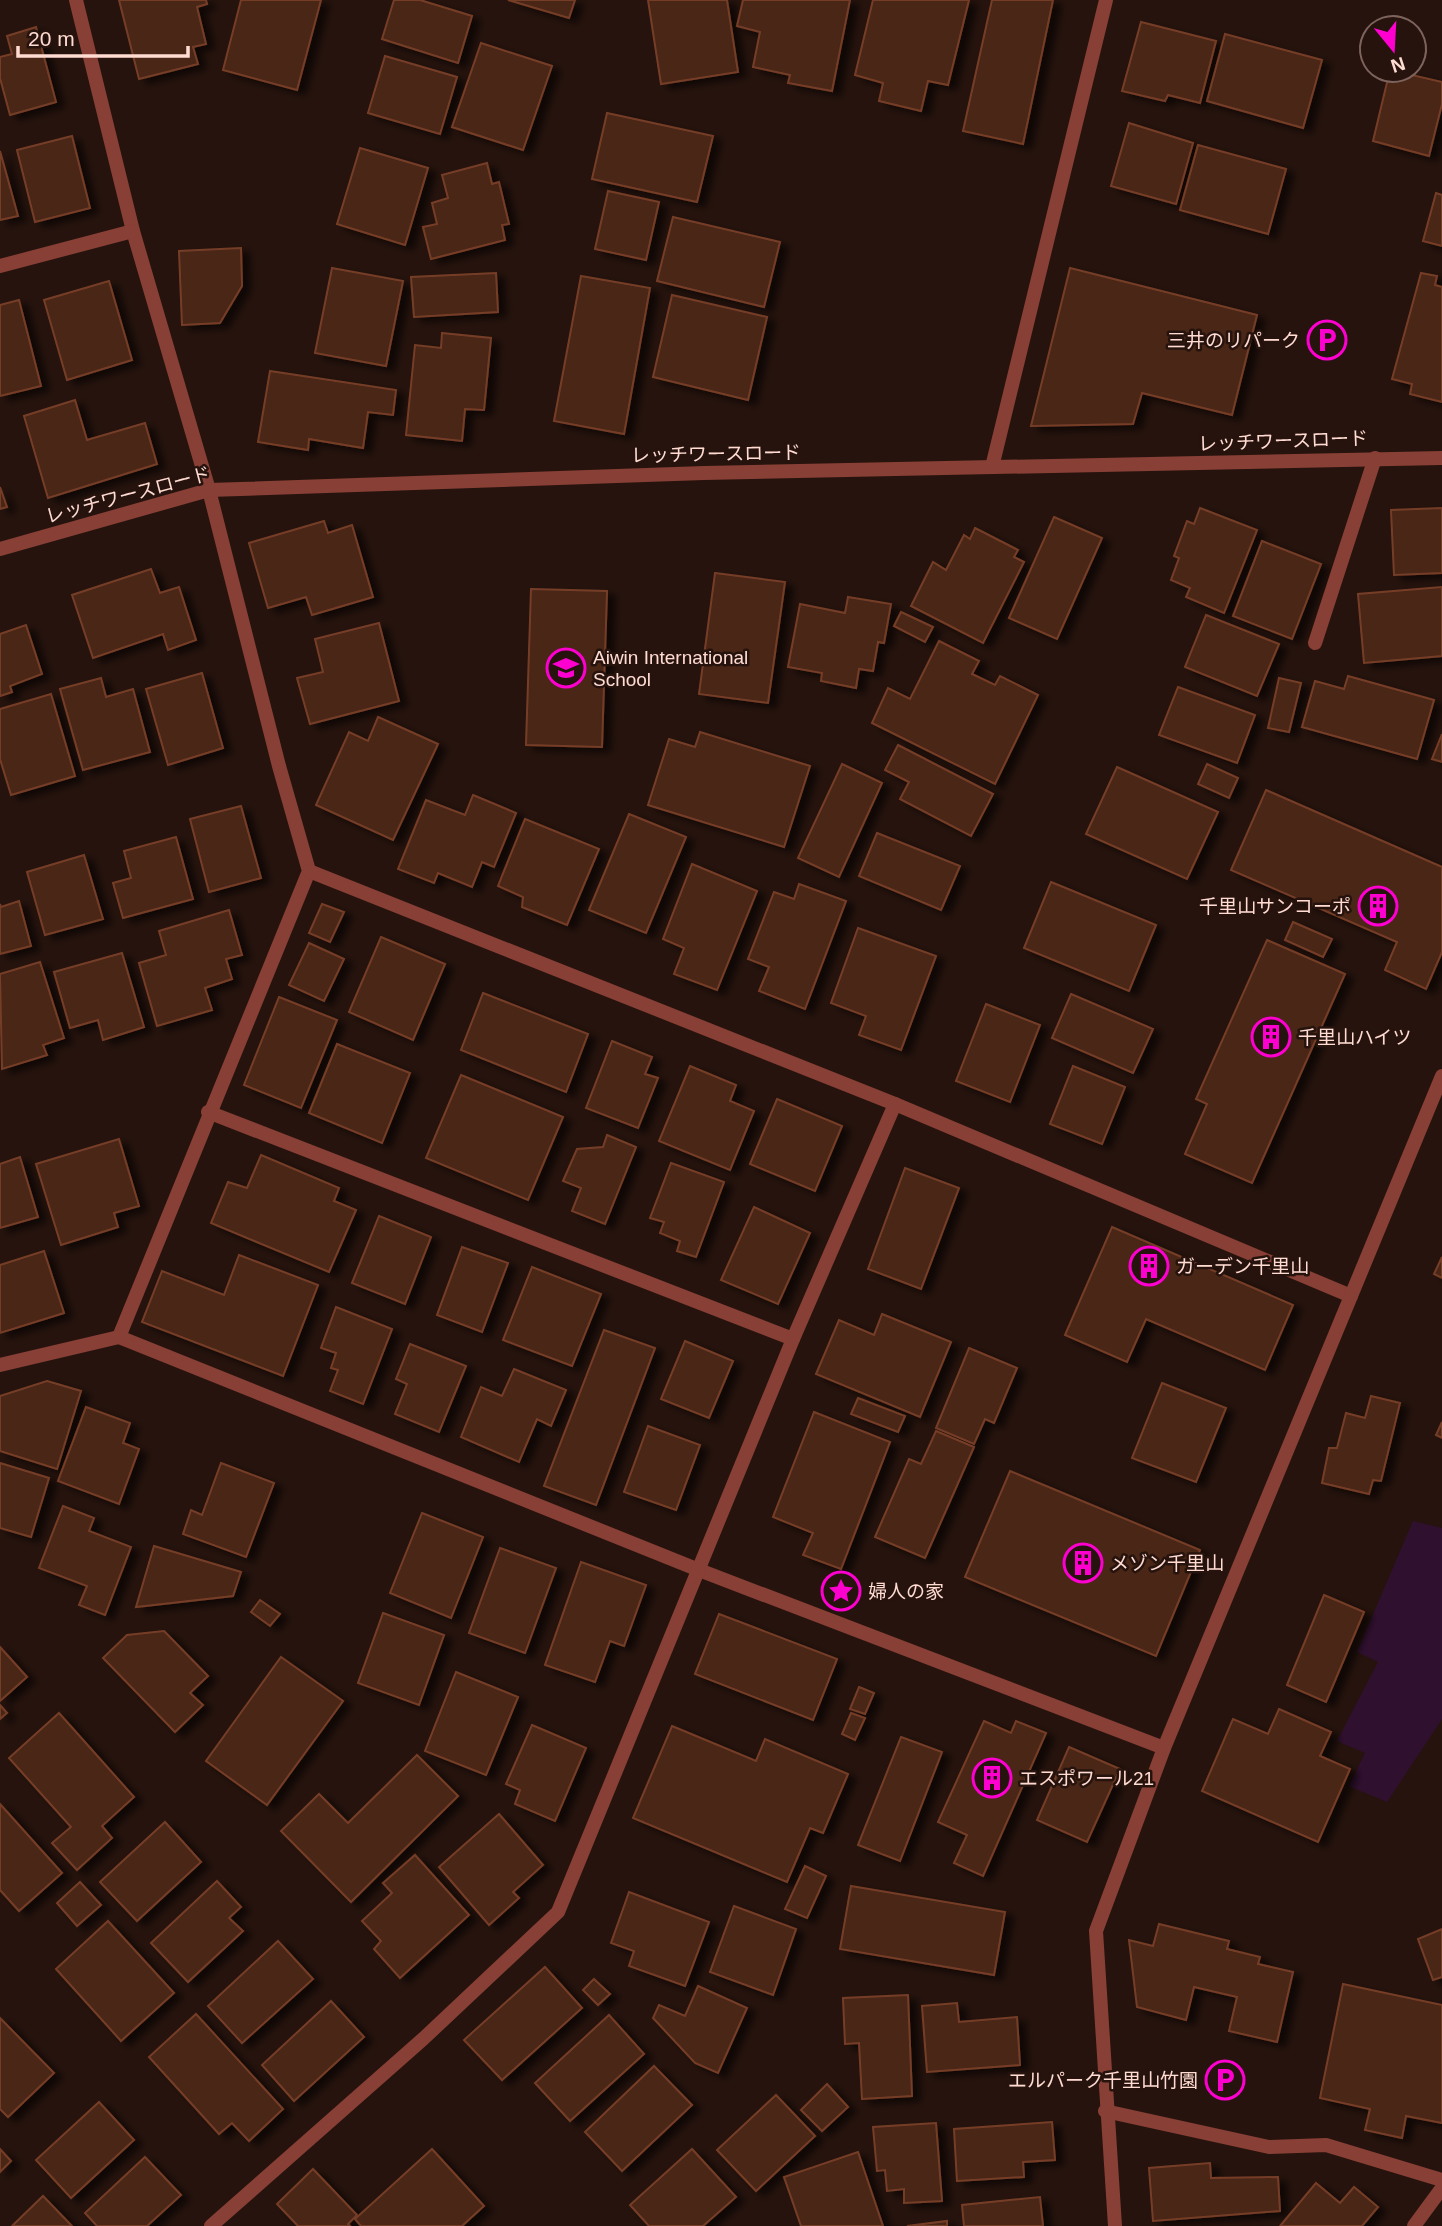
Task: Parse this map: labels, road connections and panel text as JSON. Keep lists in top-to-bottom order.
{
  "streets": {
    "street": ["レッチワースロード"]
  },
  "places": {
    "parking": ["三井のリパーク", "エルパーク千里山竹園"],
    "school or university": ["Aiwin International School"],
    "building": [
      "千里山サンコーポ",
      "千里山ハイツ",
      "ガーデン千里山",
      "メゾン千里山",
      "エスポワール21"
    ],
    "place": ["婦人の家"]
  },
  "scale_bar": "20 m",
  "north": "bottom"
}
